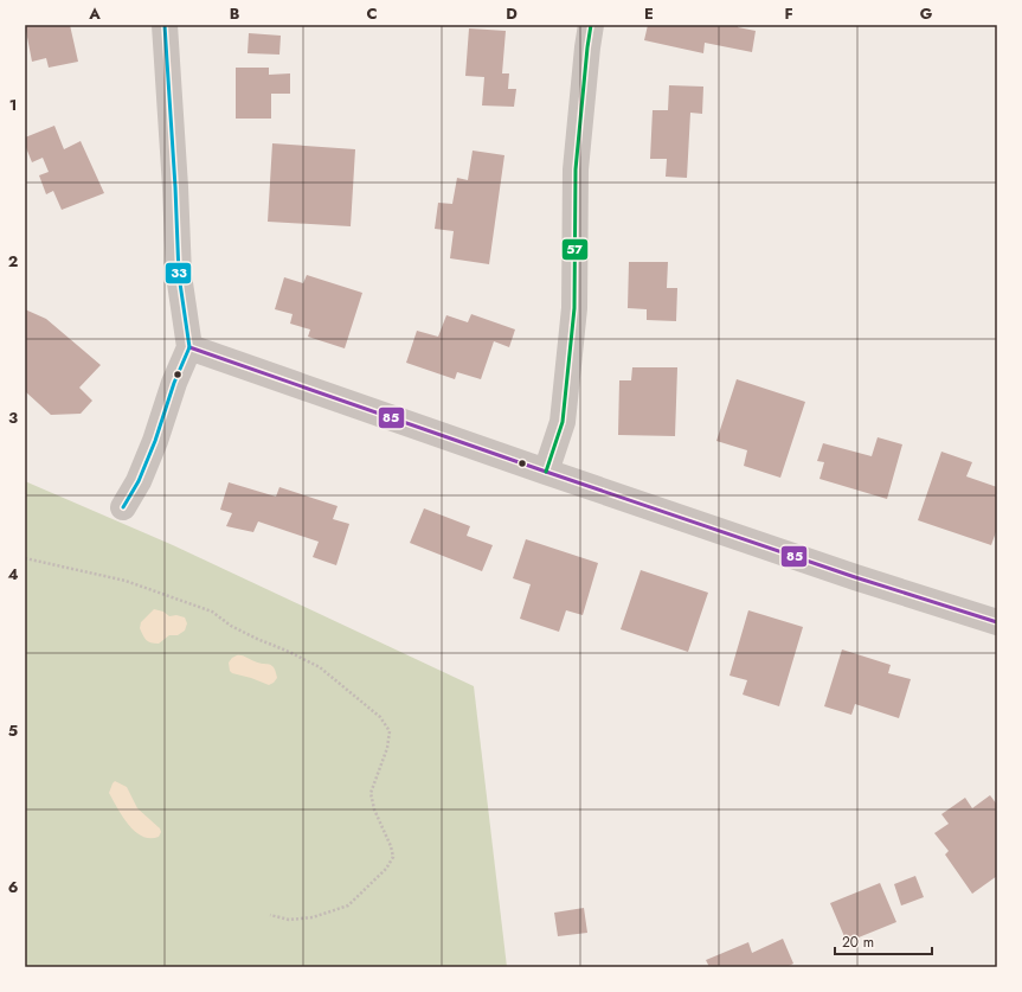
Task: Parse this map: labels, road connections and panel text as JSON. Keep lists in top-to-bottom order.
{
  "lines": ["transit line 57", "transit line 33", "transit line 85"],
  "scale_bar": "20 m",
  "grid": {
    "columns": [
      "A",
      "B",
      "C",
      "D",
      "E",
      "F",
      "G"
    ],
    "rows": [
      "1",
      "2",
      "3",
      "4",
      "5",
      "6"
    ]
  }
}
